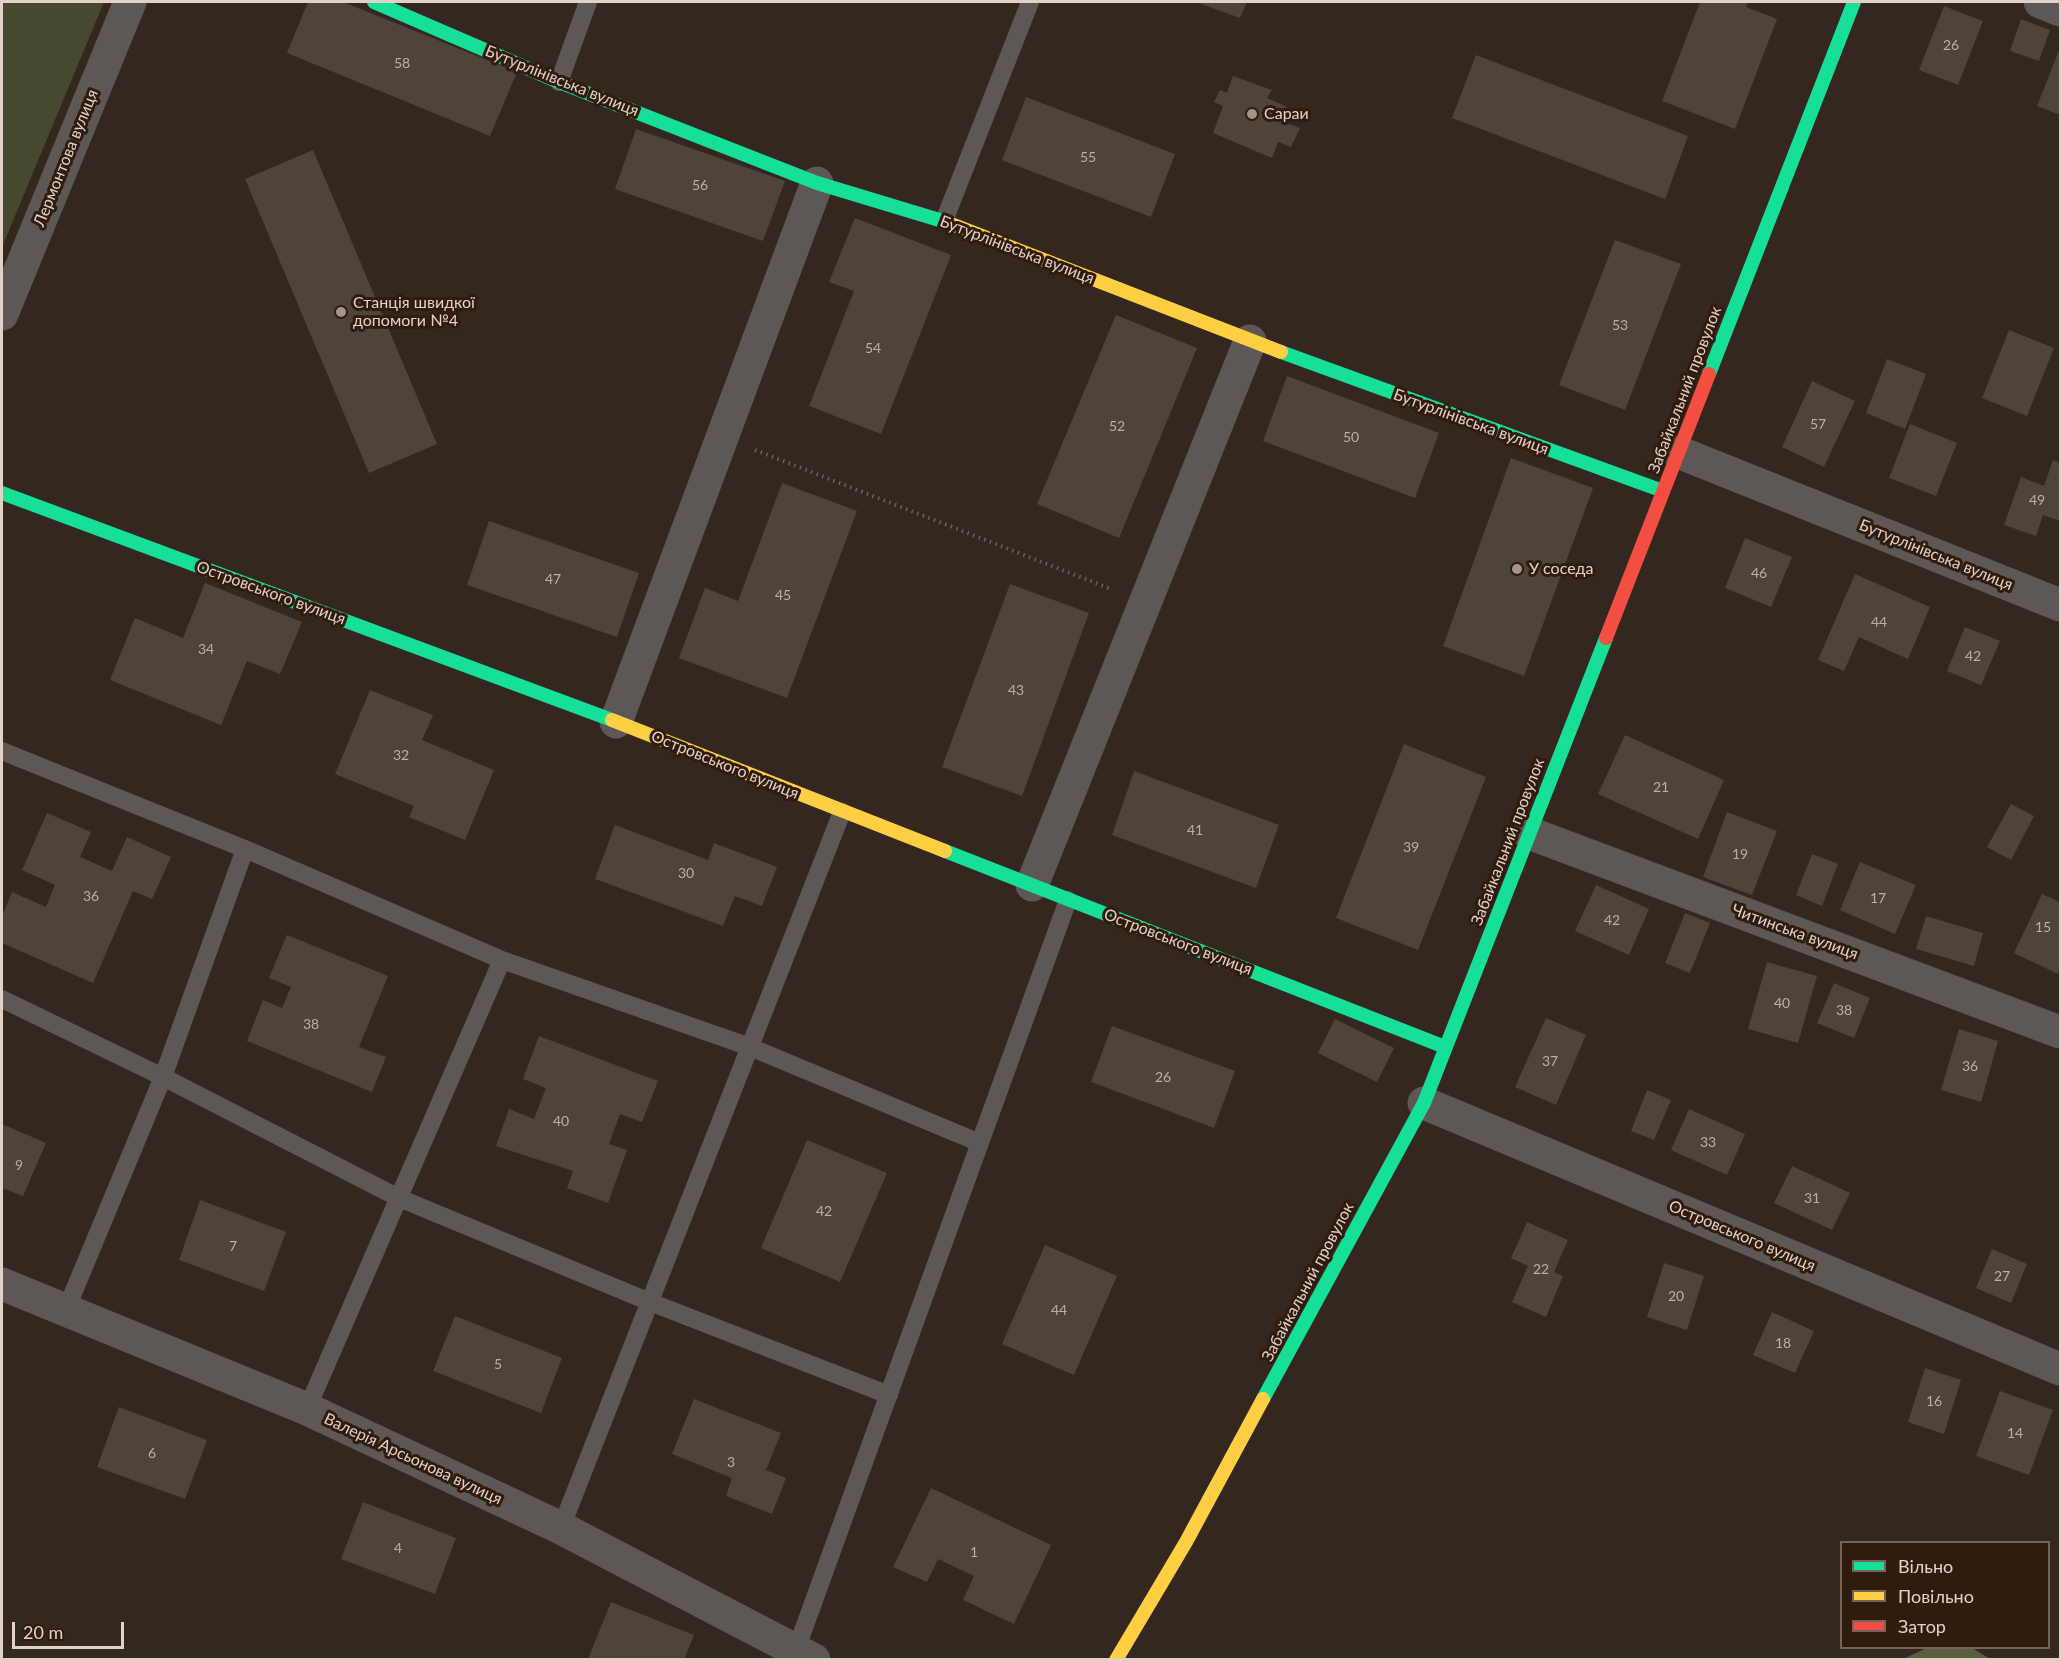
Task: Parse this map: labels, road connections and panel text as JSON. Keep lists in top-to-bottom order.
{
  "streets": {
    "street": [
      "Бутурлінівська вулиця",
      "Лермонтова вулиця",
      "Забайкальний провулок",
      "Островського вулиця",
      "Читинська вулиця",
      "Валерія Арсьонова вулиця"
    ]
  },
  "crossings": [
    ["Бутурлінівська вулиця", "Забайкальний провулок"],
    ["Забайкальний провулок", "Островського вулиця"],
    ["Забайкальний провулок", "Читинська вулиця"]
  ],
  "places": ["Сараи", "Станція швидкої допомоги №4", "У соседа"],
  "house_numbers": [
    "26",
    "58",
    "55",
    "56",
    "53",
    "54",
    "57",
    "52",
    "50",
    "49",
    "46",
    "47",
    "45",
    "44",
    "34",
    "42",
    "43",
    "32",
    "21",
    "41",
    "39",
    "19",
    "30",
    "36",
    "17",
    "42",
    "15",
    "40",
    "38",
    "38",
    "37",
    "36",
    "26",
    "40",
    "33",
    "9",
    "31",
    "42",
    "7",
    "22",
    "27",
    "20",
    "44",
    "18",
    "5",
    "16",
    "14",
    "6",
    "3",
    "4",
    "1"
  ],
  "legend": ["Вільно", "Повільно", "Затор"],
  "scale_bar": "20 m"
}
